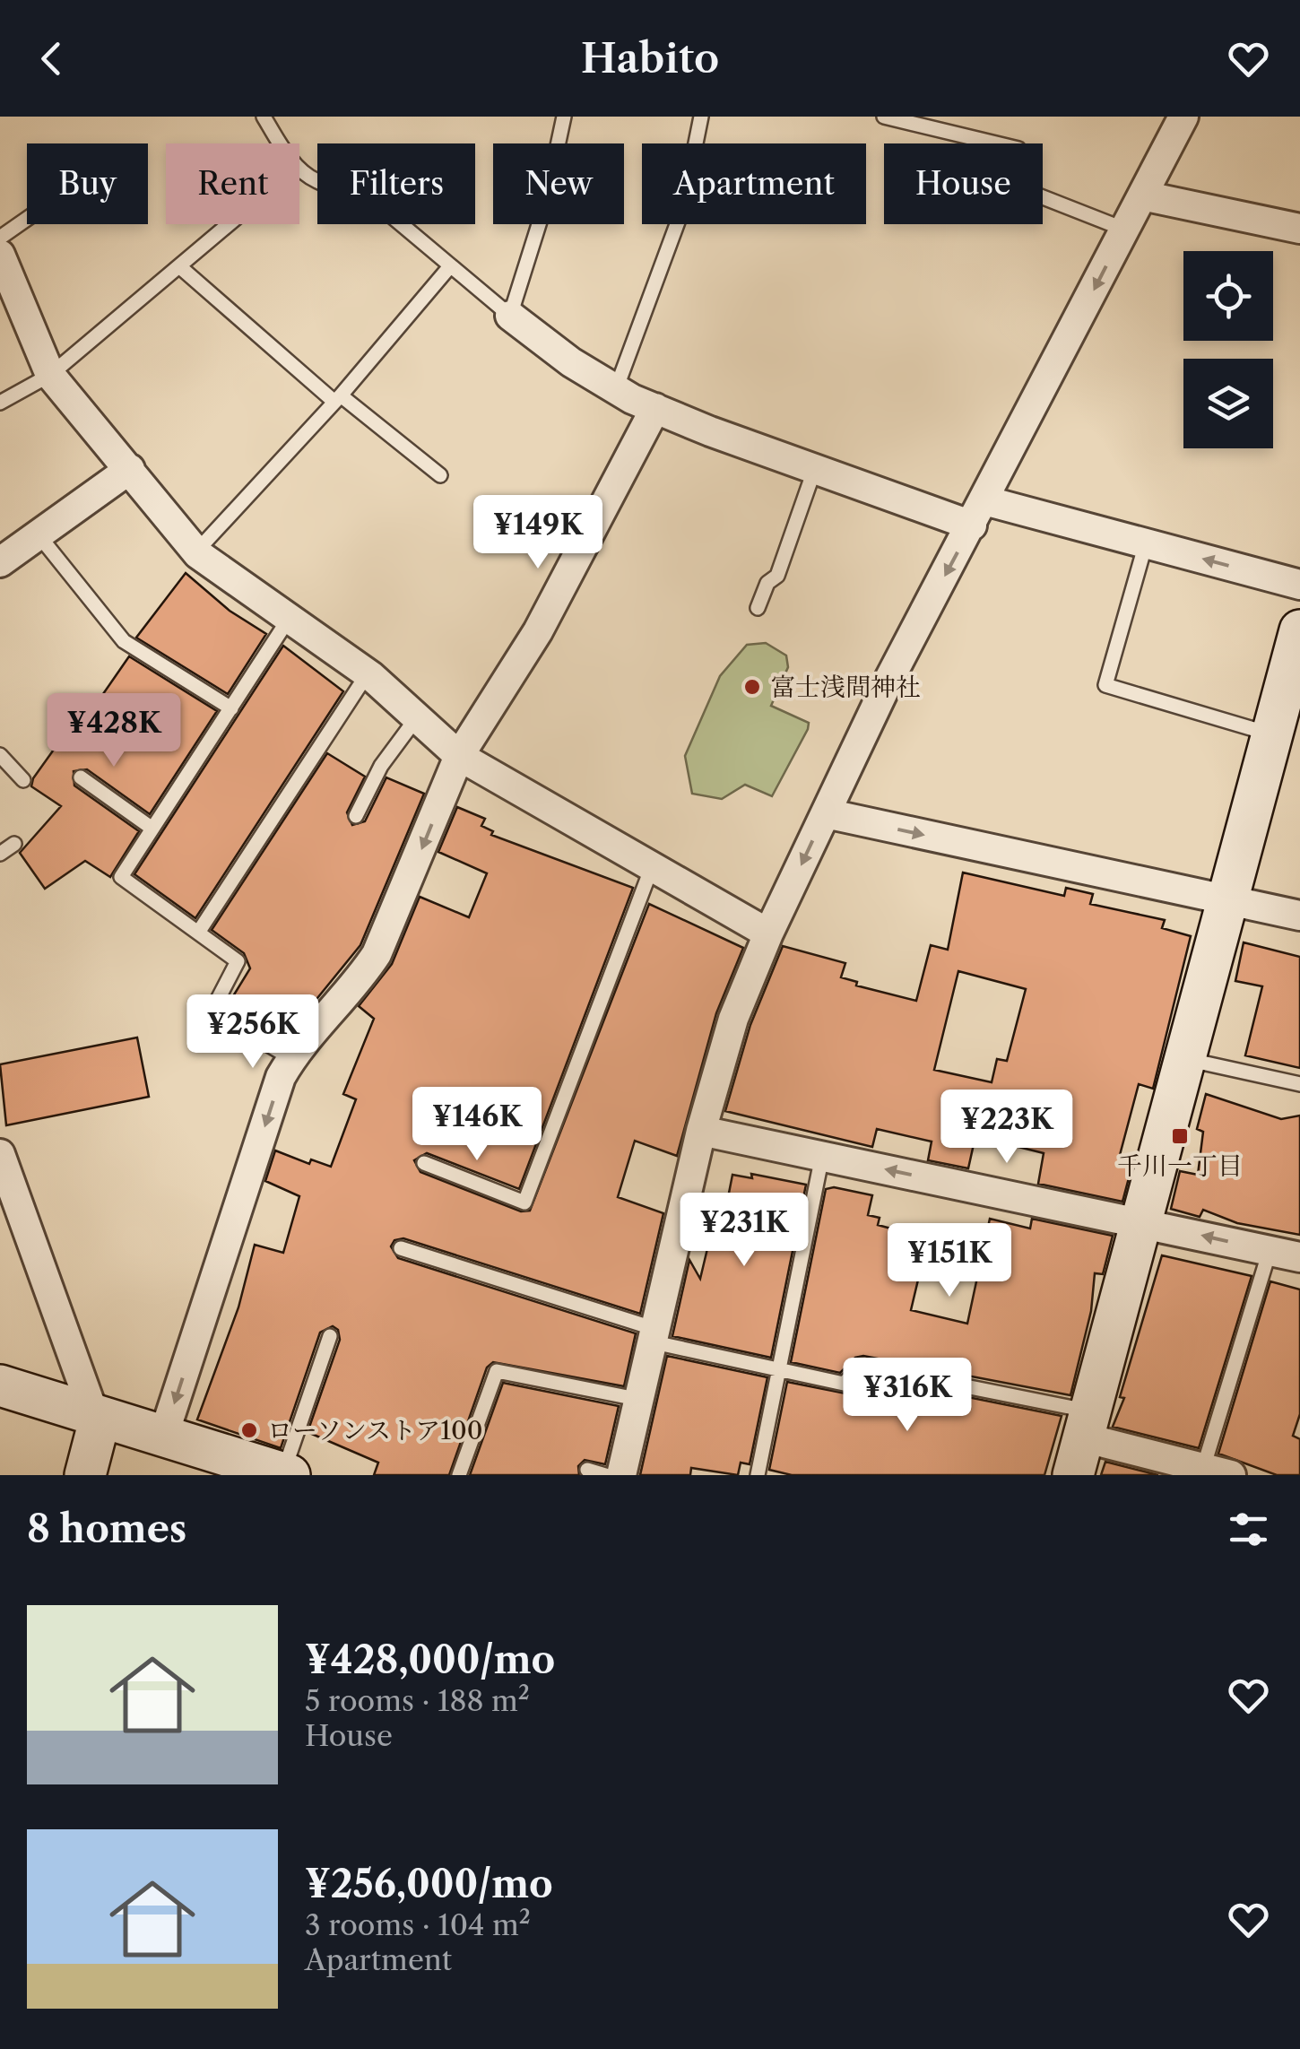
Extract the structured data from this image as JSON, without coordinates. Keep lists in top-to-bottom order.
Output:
{
  "places": {
    "other": ["富士浅間神社", "ローソンストア100"],
    "transit": ["千川一丁目"]
  },
  "page": {
    "header": "Habito",
    "chip": [
      "Buy",
      "Rent",
      "Filters",
      "New",
      "Apartment",
      "House"
    ],
    "price": [
      "¥149K",
      "¥428K",
      "¥256K",
      "¥146K",
      "¥223K",
      "¥231K",
      "¥151K",
      "¥316K"
    ],
    "heading": "8 homes",
    "list": [
      {
        "name": "¥428,000/mo",
        "note": "5 rooms · 188 m² · House"
      },
      {
        "name": "¥256,000/mo",
        "note": "3 rooms · 104 m² · Apartment"
      }
    ]
  }
}
